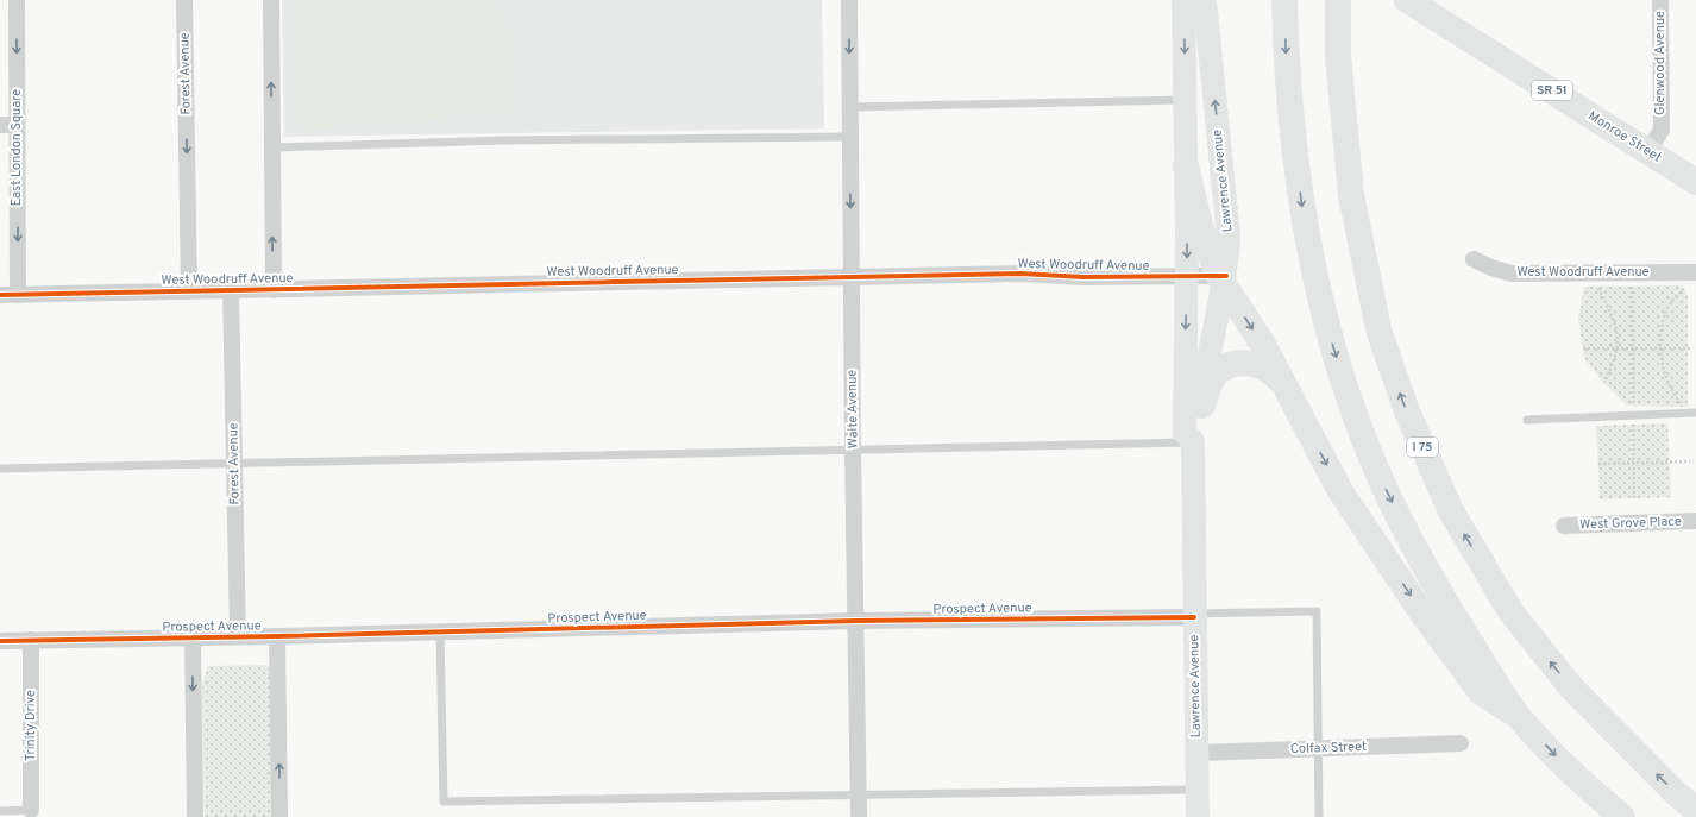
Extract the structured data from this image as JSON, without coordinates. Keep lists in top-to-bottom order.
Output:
{
  "streets": {
    "main road": ["SR 51", "Monroe Street", "I 75"],
    "street": [
      "Glenwood Avenue",
      "Forest Avenue",
      "East London Square",
      "Lawrence Avenue",
      "West Woodruff Avenue",
      "Waite Avenue",
      "West Grove Place",
      "Prospect Avenue",
      "Trinity Drive",
      "Colfax Street"
    ]
  },
  "crossings": [
    ["Glenwood Avenue", "Monroe Street"],
    ["Forest Avenue", "West Woodruff Avenue"],
    ["Forest Avenue", "Prospect Avenue"],
    ["East London Square", "West Woodruff Avenue"],
    ["Lawrence Avenue", "West Woodruff Avenue"],
    ["Lawrence Avenue", "Prospect Avenue"],
    ["Lawrence Avenue", "Colfax Street"],
    ["West Woodruff Avenue", "Waite Avenue"],
    ["Waite Avenue", "Prospect Avenue"],
    ["Prospect Avenue", "Trinity Drive"]
  ],
  "one_way": ["East London Square"]
}
